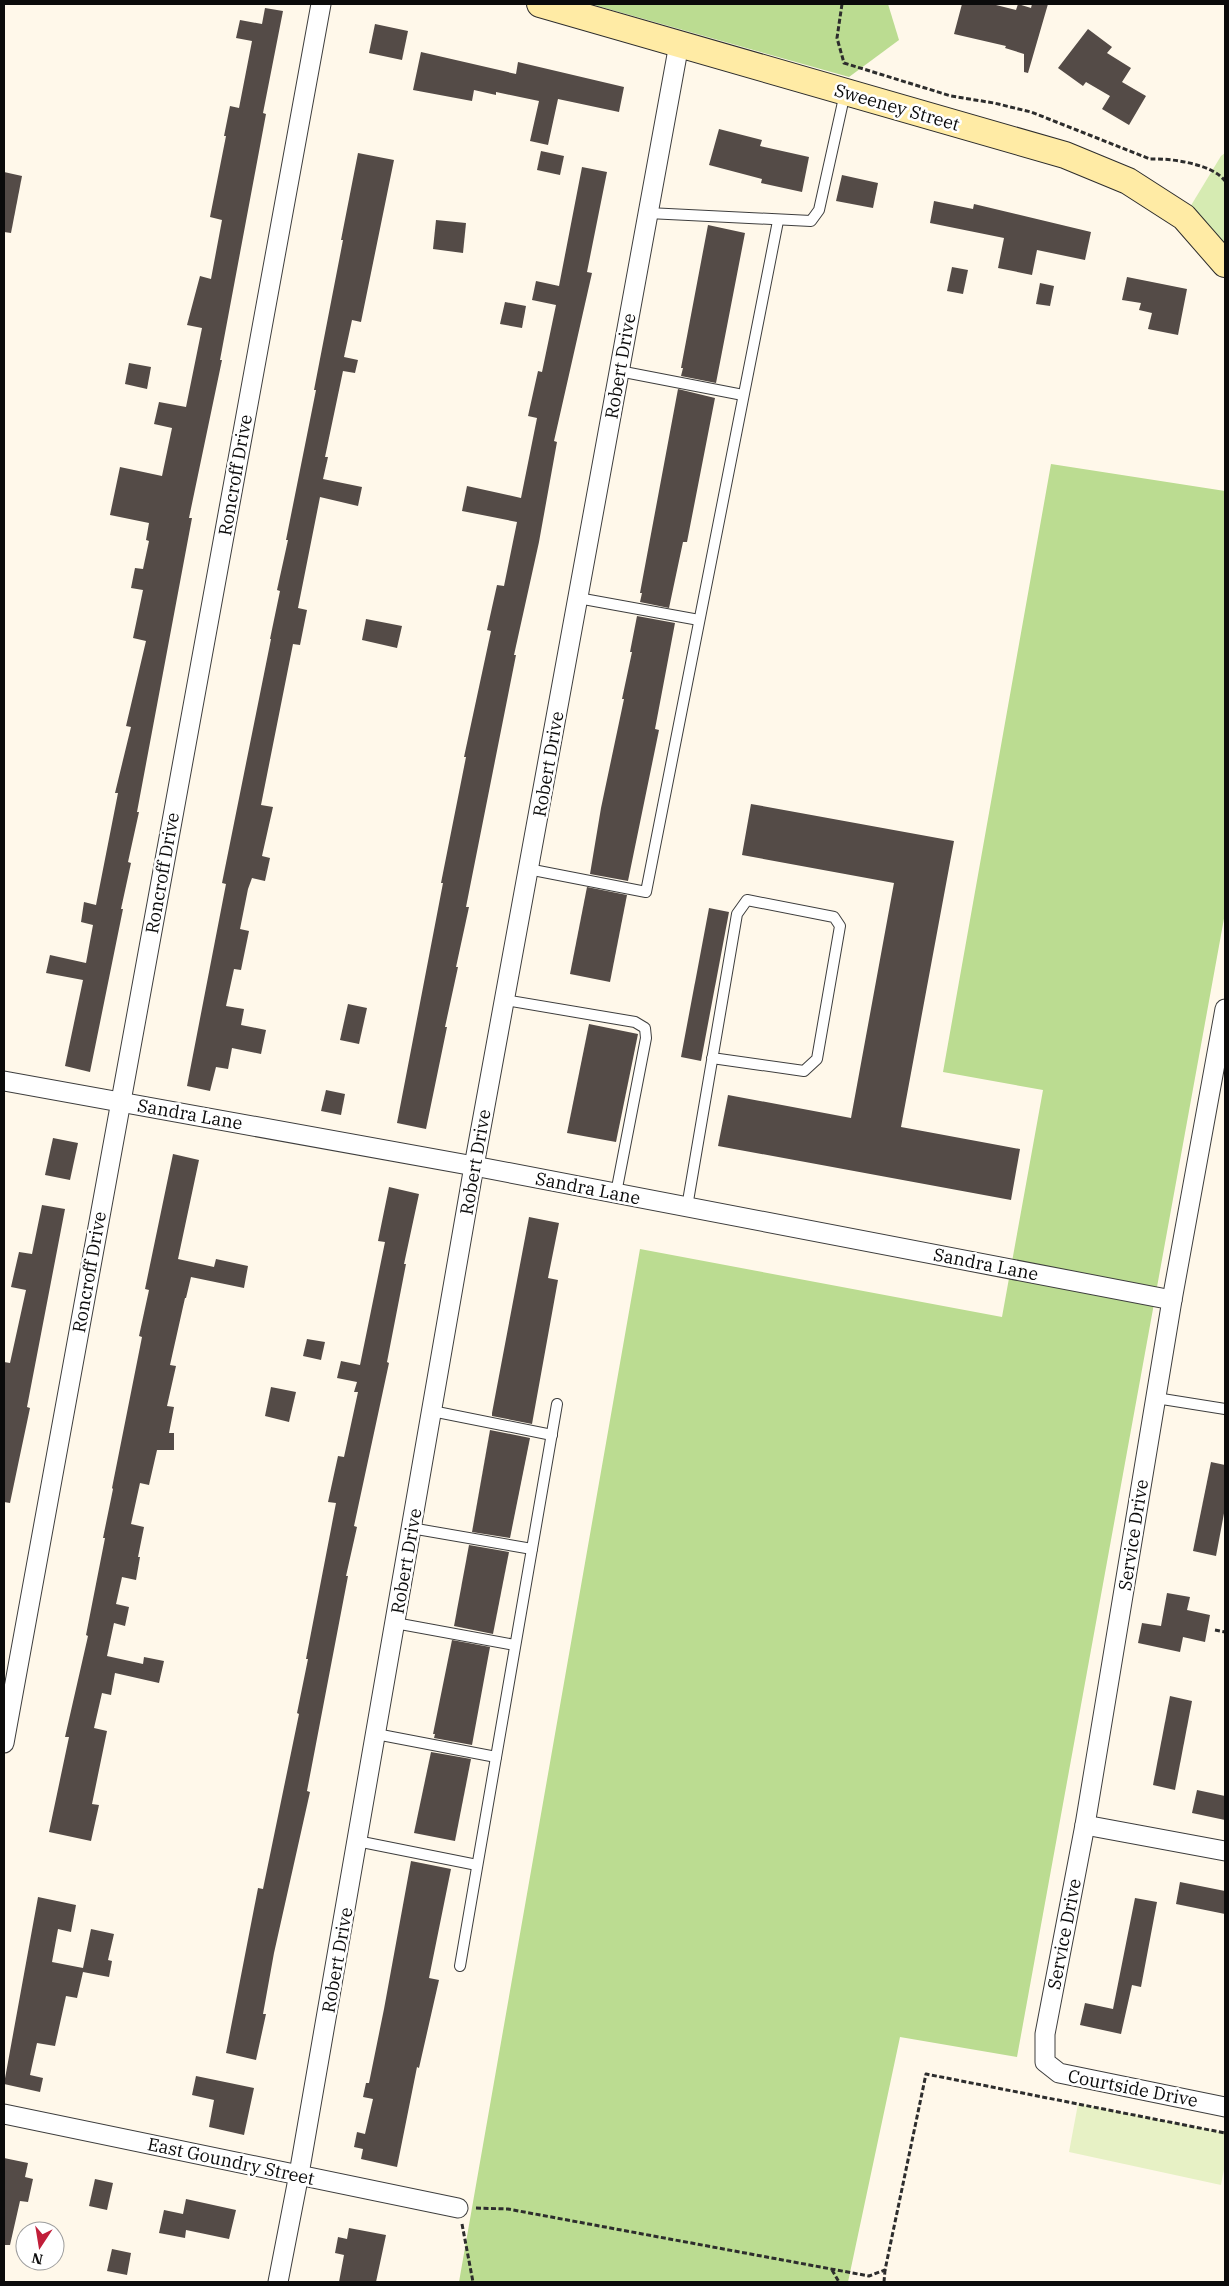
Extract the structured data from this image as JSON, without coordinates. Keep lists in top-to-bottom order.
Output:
{
  "streets": {
    "street": [
      "Sweeney Street",
      "Robert Drive",
      "Roncroff Drive",
      "Sandra Lane",
      "Service Drive",
      "Courtside Drive",
      "East Goundry Street"
    ]
  },
  "crossings": [
    ["Sweeney Street", "Robert Drive"],
    ["Robert Drive", "Sandra Lane"],
    ["Robert Drive", "East Goundry Street"],
    ["Roncroff Drive", "Sandra Lane"],
    ["Sandra Lane", "Service Drive"],
    ["Service Drive", "Courtside Drive"]
  ],
  "north": "bottom"
}
